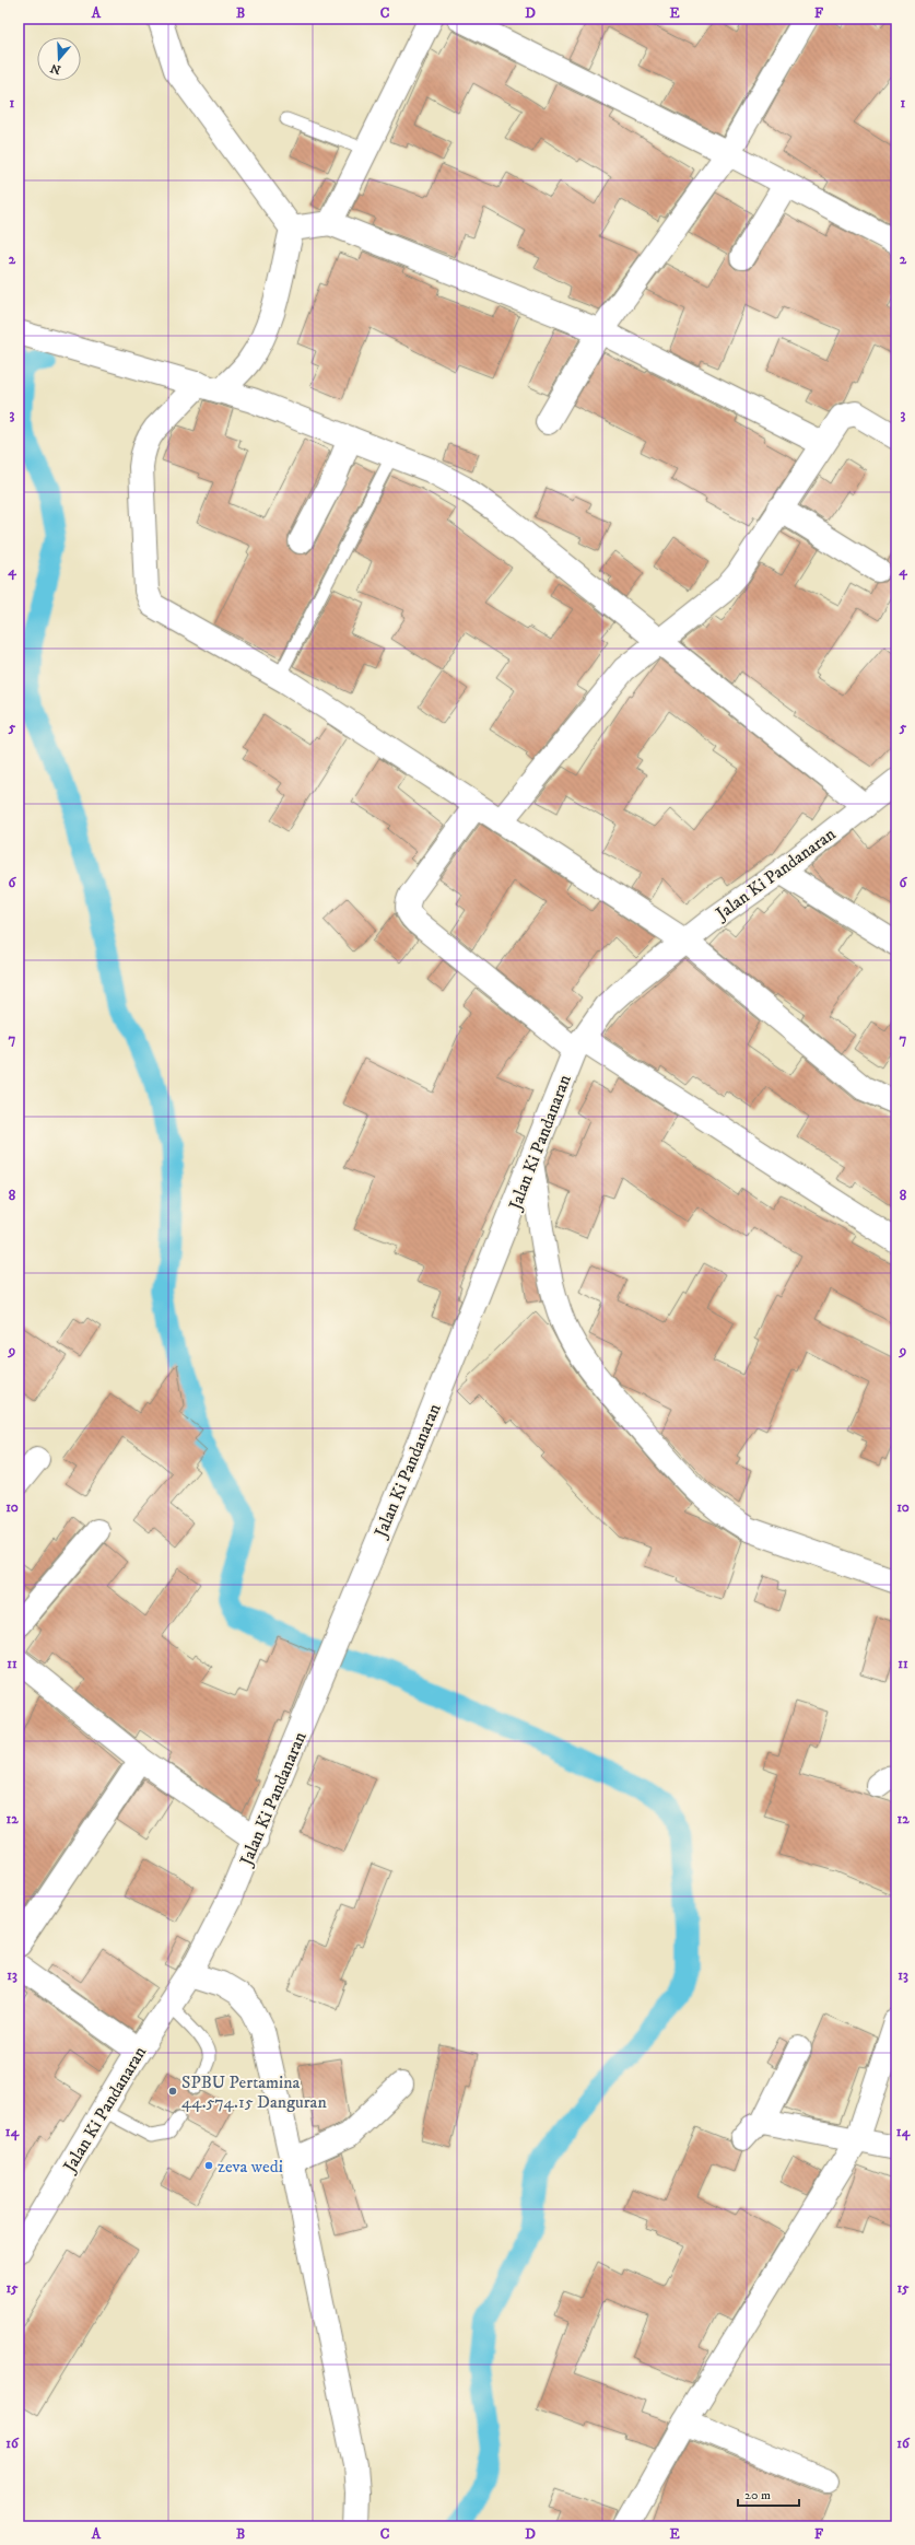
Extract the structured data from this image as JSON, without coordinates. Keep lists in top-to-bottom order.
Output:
{
  "streets": {
    "street": ["Jalan Ki Pandanaran"]
  },
  "places": ["SPBU Pertamina 44.574.15 Danguran", "zeva wedi"],
  "scale_bar": "20 m",
  "north": "bottom",
  "grid": {
    "columns": [
      "A",
      "B",
      "C",
      "D",
      "E",
      "F"
    ],
    "rows": [
      "1",
      "2",
      "3",
      "4",
      "5",
      "6",
      "7",
      "8",
      "9",
      "10",
      "11",
      "12",
      "13",
      "14",
      "15",
      "16"
    ]
  }
}
